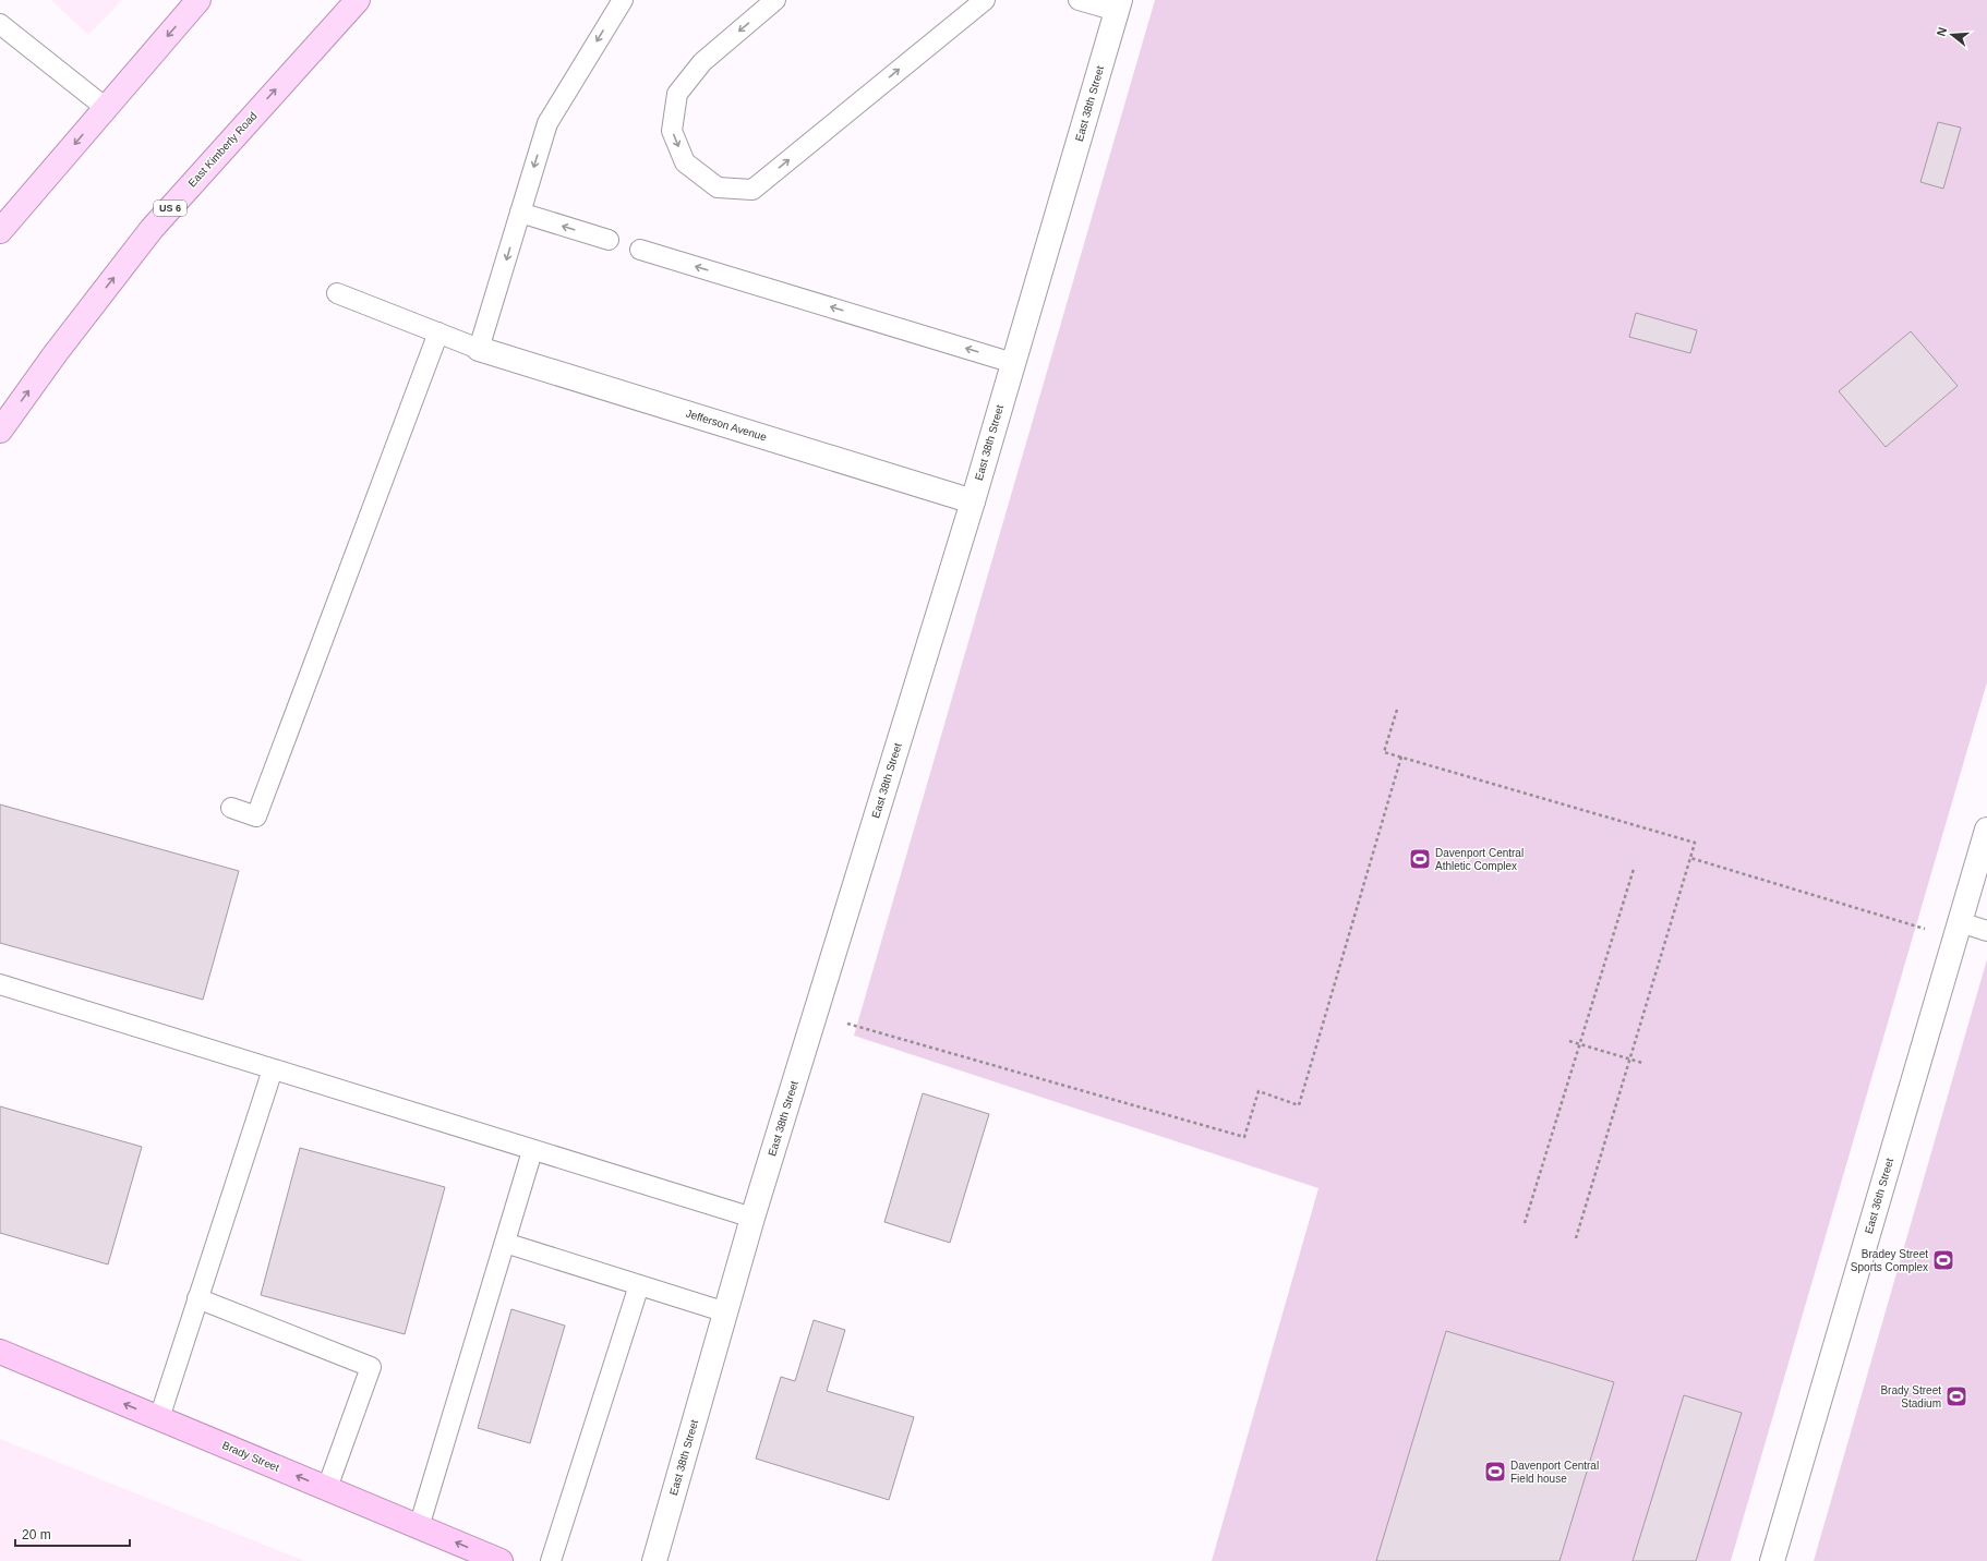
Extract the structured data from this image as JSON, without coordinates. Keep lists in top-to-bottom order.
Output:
{
  "streets": {
    "highway": ["Brady Street"],
    "main road": ["East Kimberly Road", "US 6"],
    "street": ["East 38th Street", "Jefferson Avenue", "East 36th Street"]
  },
  "crossings": [
    ["East 38th Street", "Jefferson Avenue"]
  ],
  "one_way": ["Brady Street"],
  "places": {
    "sports": [
      "Davenport Central Athletic Complex",
      "Bradey Street Sports Complex",
      "Brady Street Stadium",
      "Davenport Central Field house"
    ]
  },
  "scale_bar": "20 m",
  "north": "left"
}
